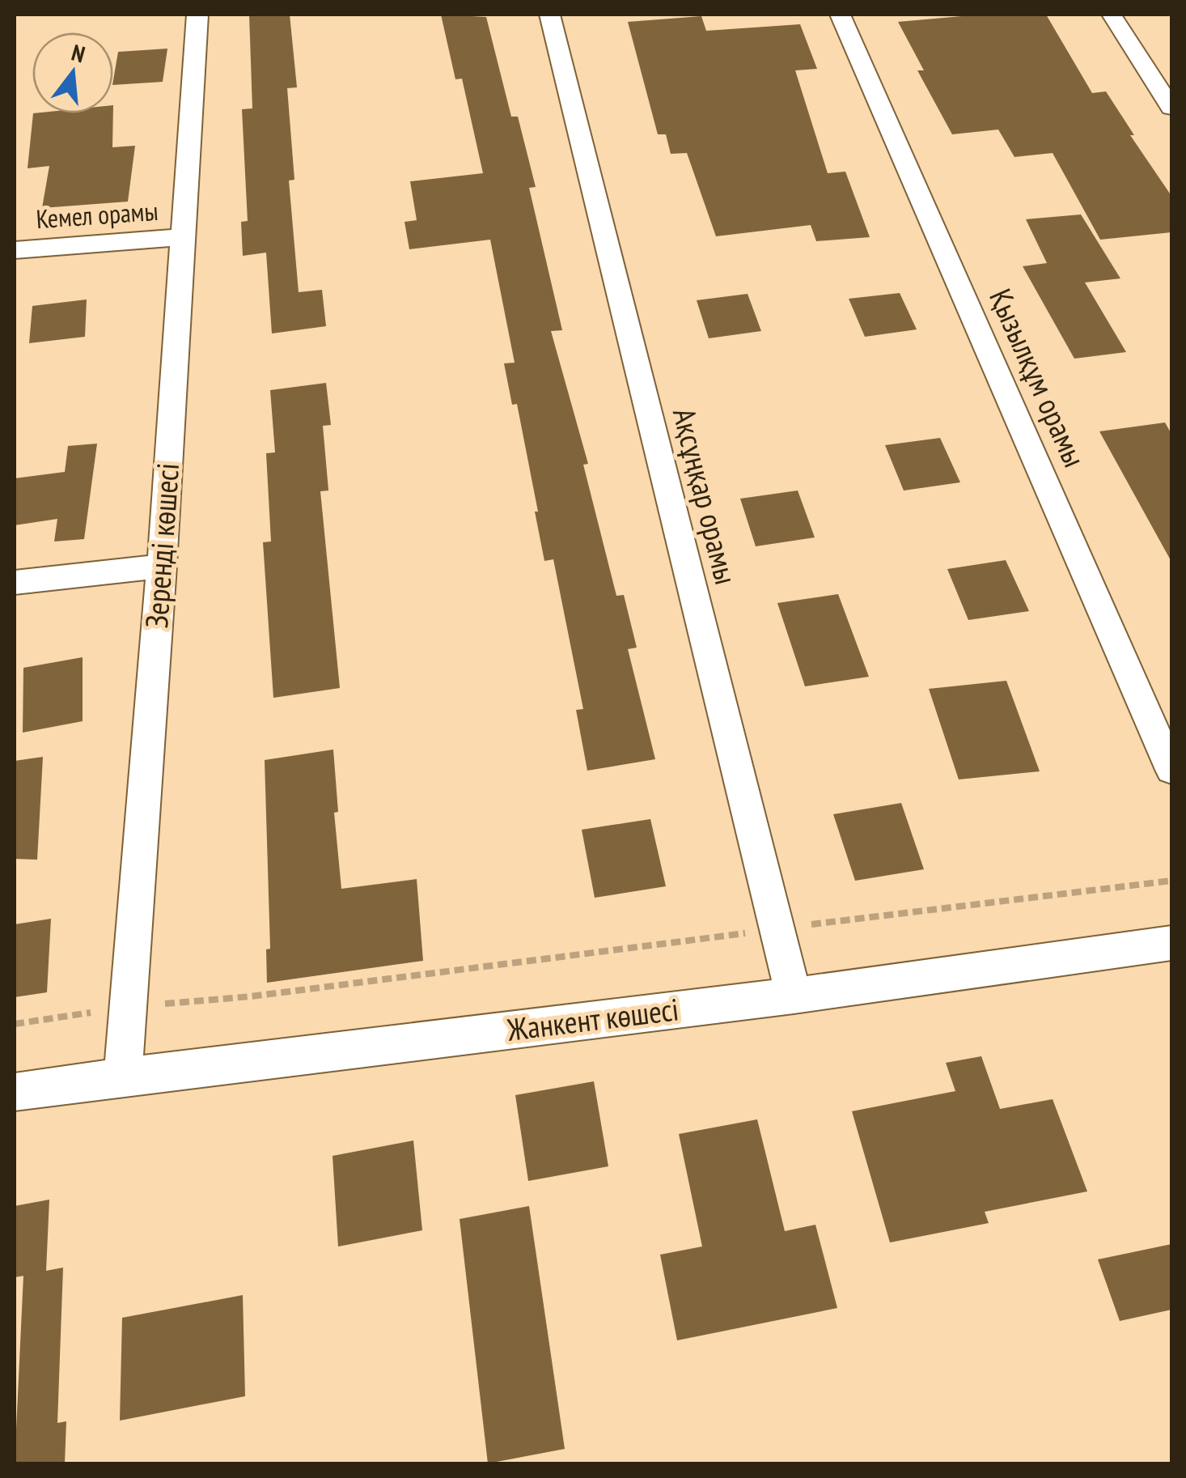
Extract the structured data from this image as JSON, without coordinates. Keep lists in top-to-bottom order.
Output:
{
  "streets": {
    "street": [
      "Кемел орамы",
      "Қызылқұм орамы",
      "Ақсұңқар орамы",
      "Зеренді көшесі",
      "Жанкент көшесі"
    ]
  },
  "crossings": [
    ["Кемел орамы", "Зеренді көшесі"],
    ["Ақсұңқар орамы", "Жанкент көшесі"],
    ["Зеренді көшесі", "Жанкент көшесі"]
  ],
  "north": "top"
}
